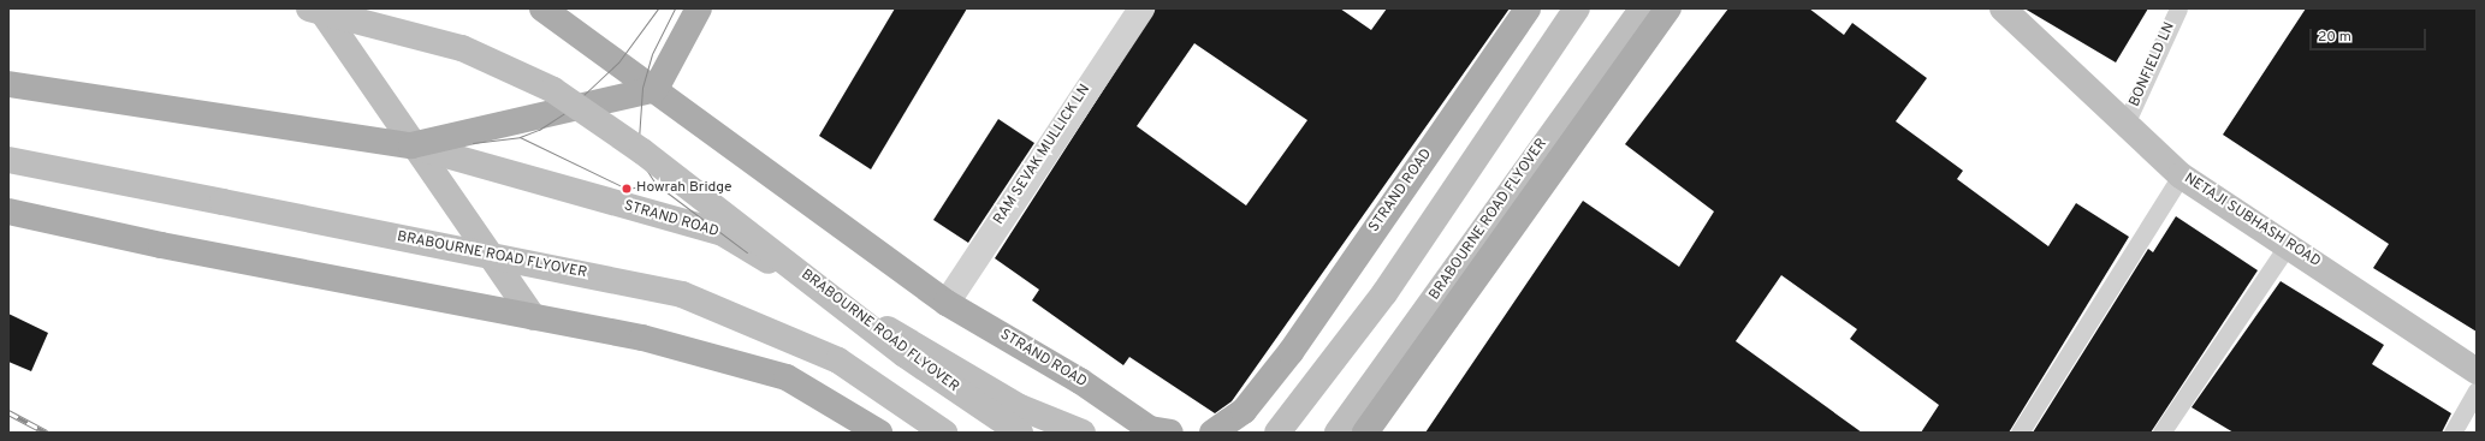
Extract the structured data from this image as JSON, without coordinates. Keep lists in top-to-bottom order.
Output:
{
  "streets": {
    "main road": ["STRAND ROAD", "BRABOURNE ROAD FLYOVER", "NETAJI SUBHASH ROAD"],
    "street": ["RAM SEVAK MULLICK LN"],
    "lane": ["BONFIELD LN"]
  },
  "crossings": [
    ["BONFIELD LN", "NETAJI SUBHASH ROAD"],
    ["RAM SEVAK MULLICK LN", "STRAND ROAD"]
  ],
  "places": ["Howrah Bridge"],
  "scale_bar": "20 m"
}
